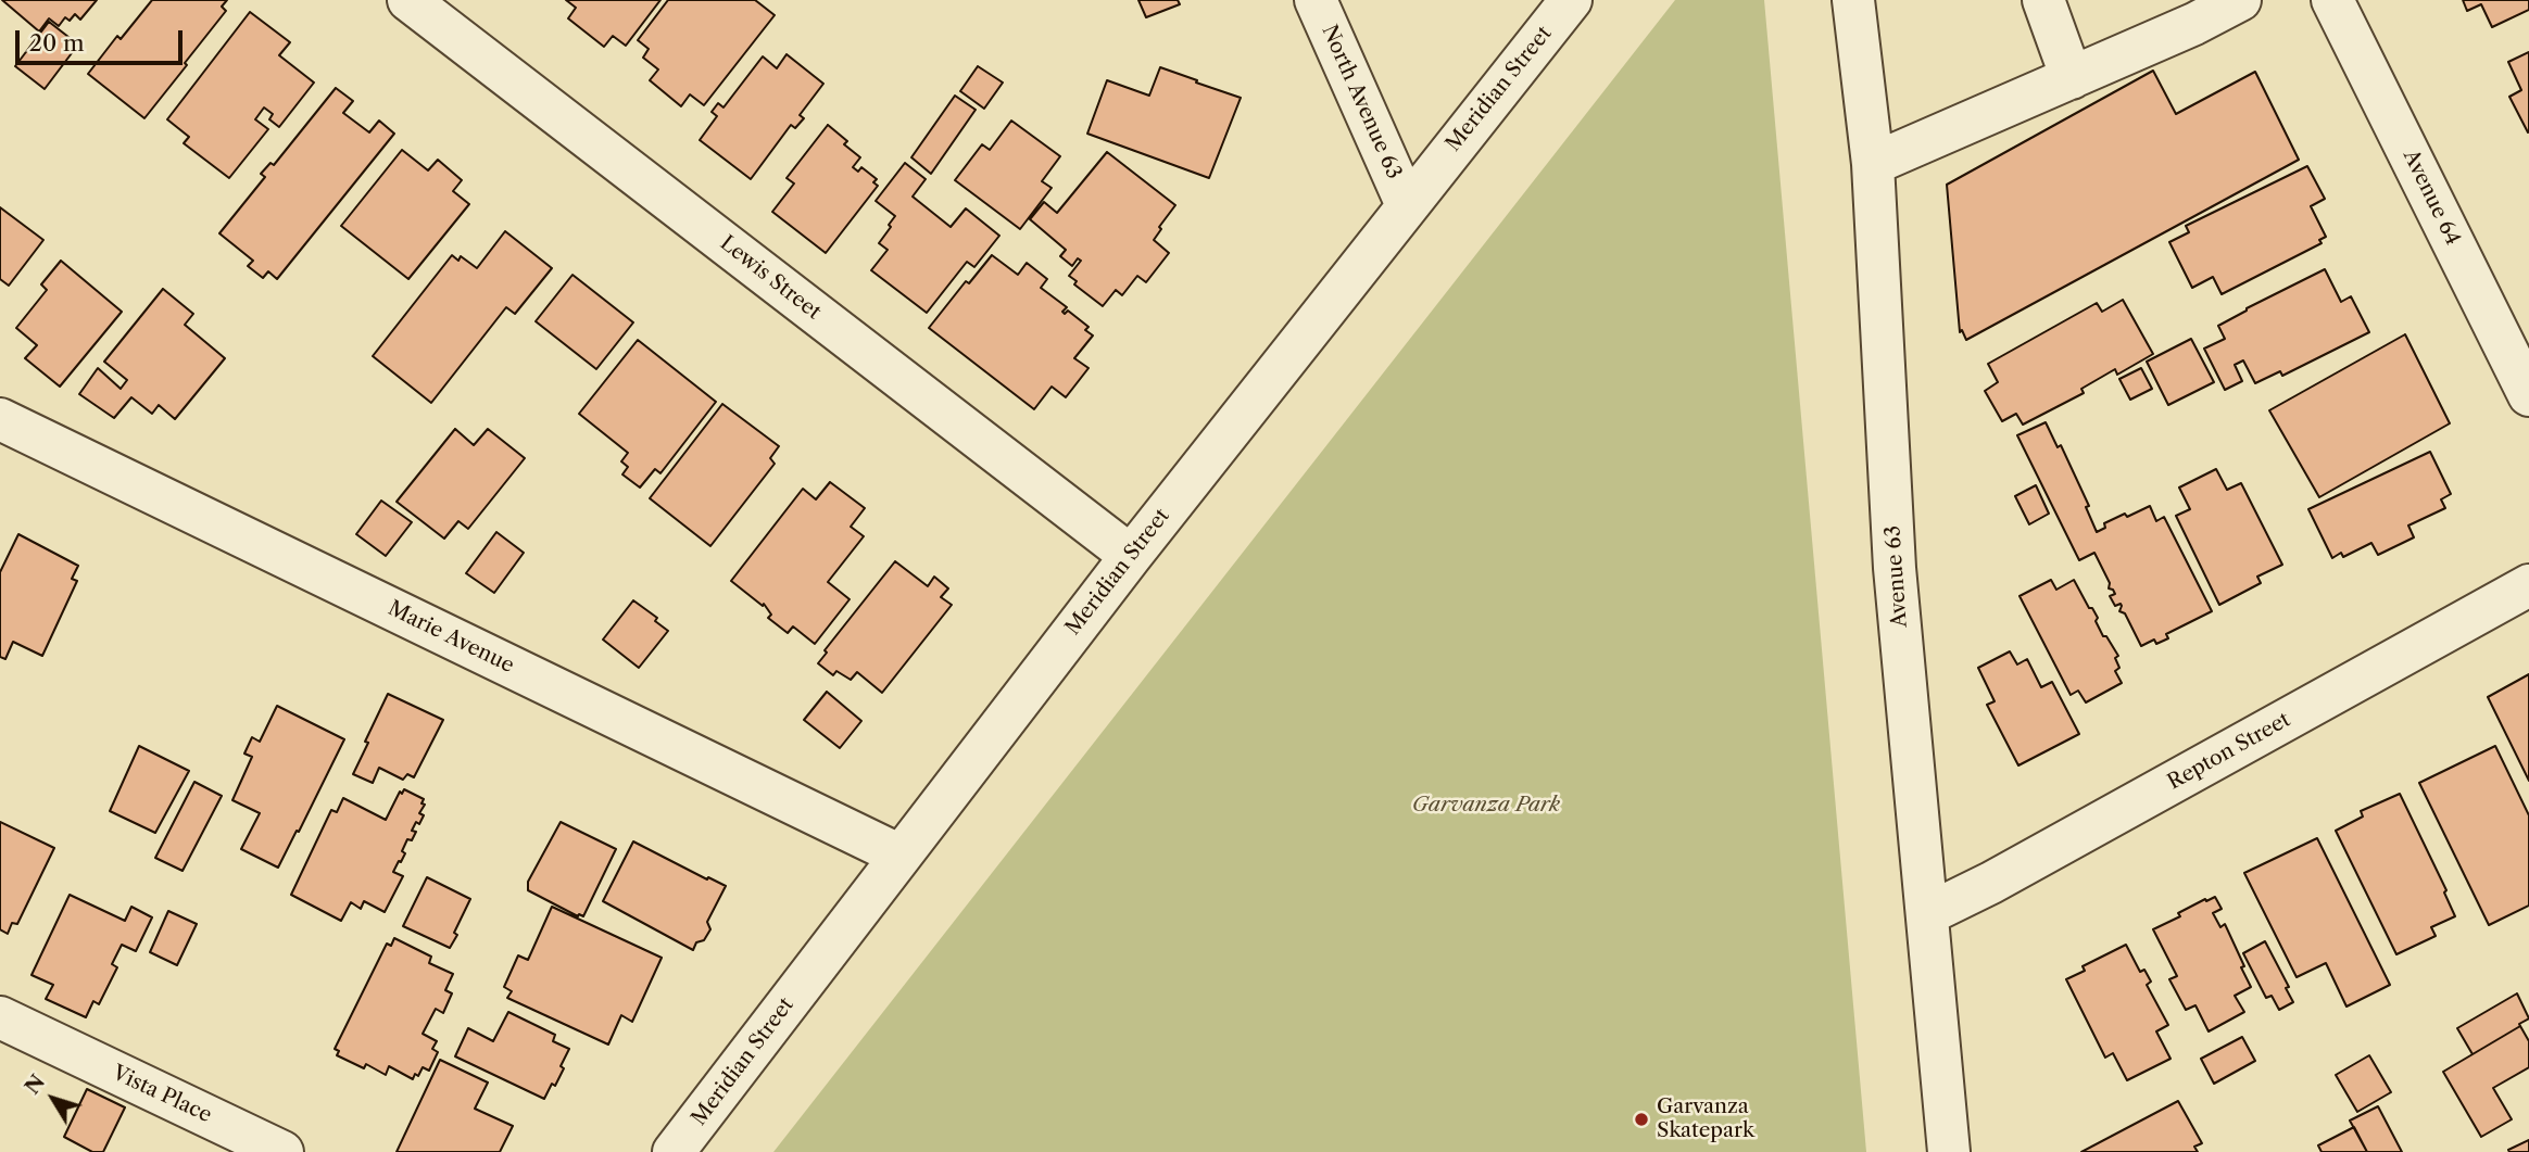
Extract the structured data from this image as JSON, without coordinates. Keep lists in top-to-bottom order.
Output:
{
  "streets": {
    "street": [
      "Meridian Street",
      "North Avenue 63",
      "Avenue 64",
      "Lewis Street",
      "Avenue 63",
      "Marie Avenue",
      "Repton Street",
      "Vista Place"
    ]
  },
  "crossings": [
    ["Meridian Street", "North Avenue 63"],
    ["Meridian Street", "Lewis Street"],
    ["Meridian Street", "Marie Avenue"],
    ["Avenue 63", "Repton Street"]
  ],
  "parks": ["Garvanza Park"],
  "places": ["Garvanza Skatepark"],
  "scale_bar": "20 m",
  "north": "top left"
}
